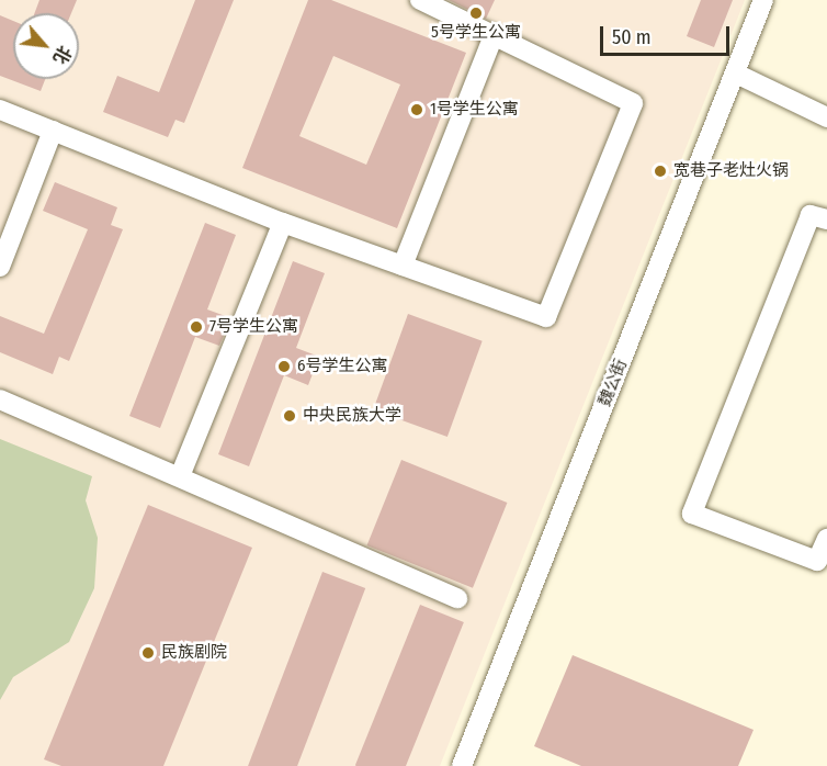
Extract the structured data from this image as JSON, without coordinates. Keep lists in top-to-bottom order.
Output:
{
  "streets": {
    "street": ["魏公街"]
  },
  "places": [
    "5号学生公寓",
    "1号学生公寓",
    "宽巷子老灶火锅",
    "7号学生公寓",
    "6号学生公寓",
    "中央民族大学",
    "民族剧院"
  ],
  "scale_bar": "50 m",
  "north": "bottom right"
}
